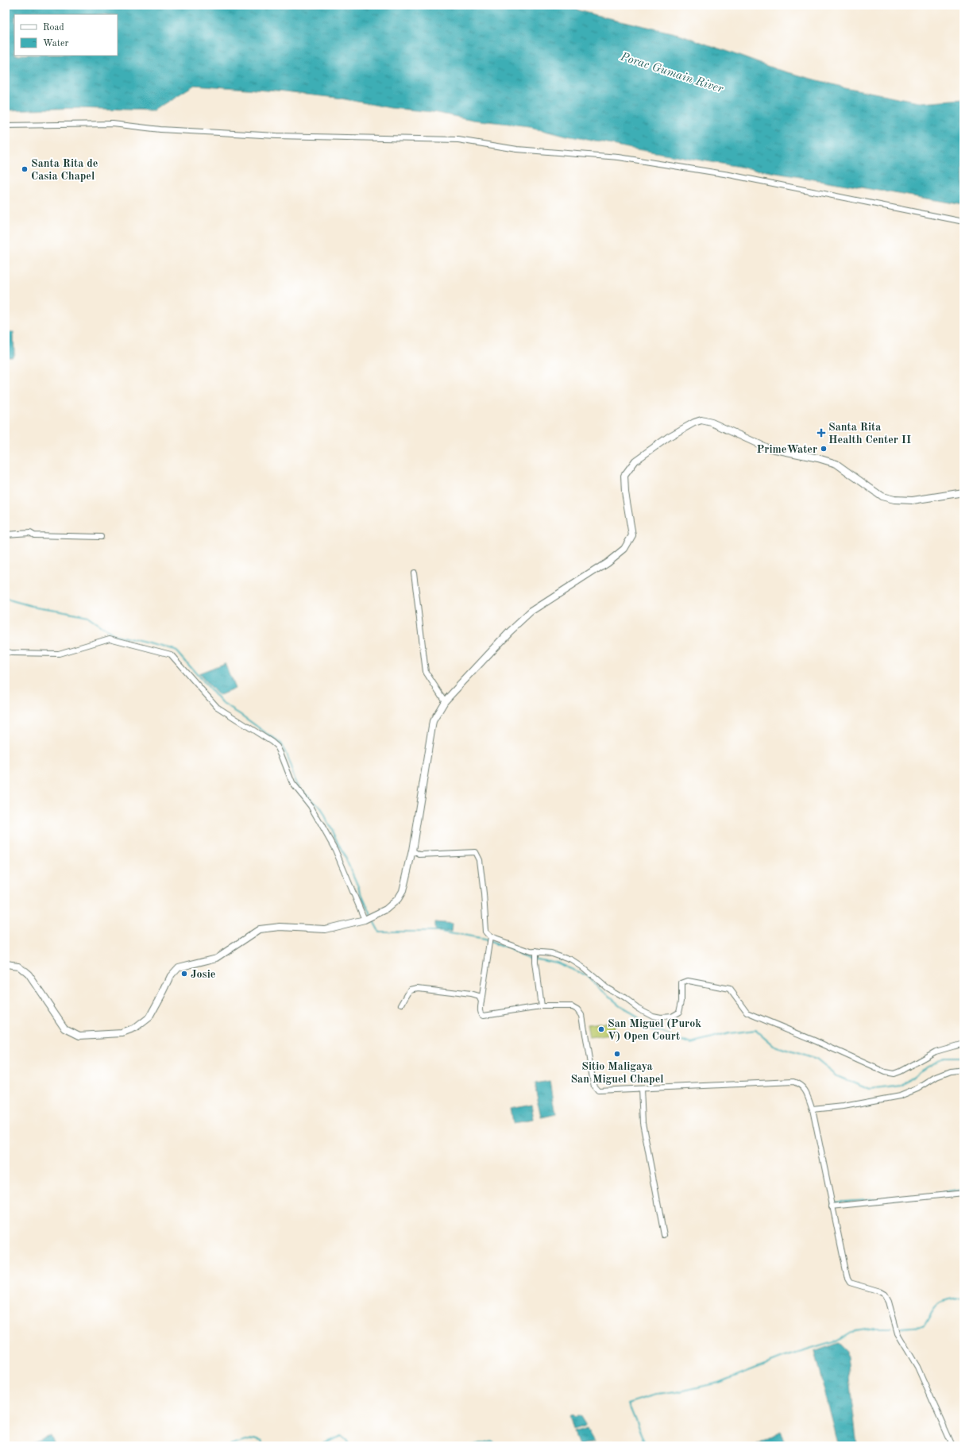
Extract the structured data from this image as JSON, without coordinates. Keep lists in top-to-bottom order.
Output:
{
  "water": ["Porac Gumain River"],
  "places": {
    "other": [
      "Santa Rita de Casia Chapel",
      "PrimeWater",
      "Josie",
      "San Miguel (Purok V) Open Court",
      "Sitio Maligaya San Miguel Chapel"
    ],
    "health": ["Santa Rita Health Center II"]
  },
  "legend": ["Road", "Water"]
}
